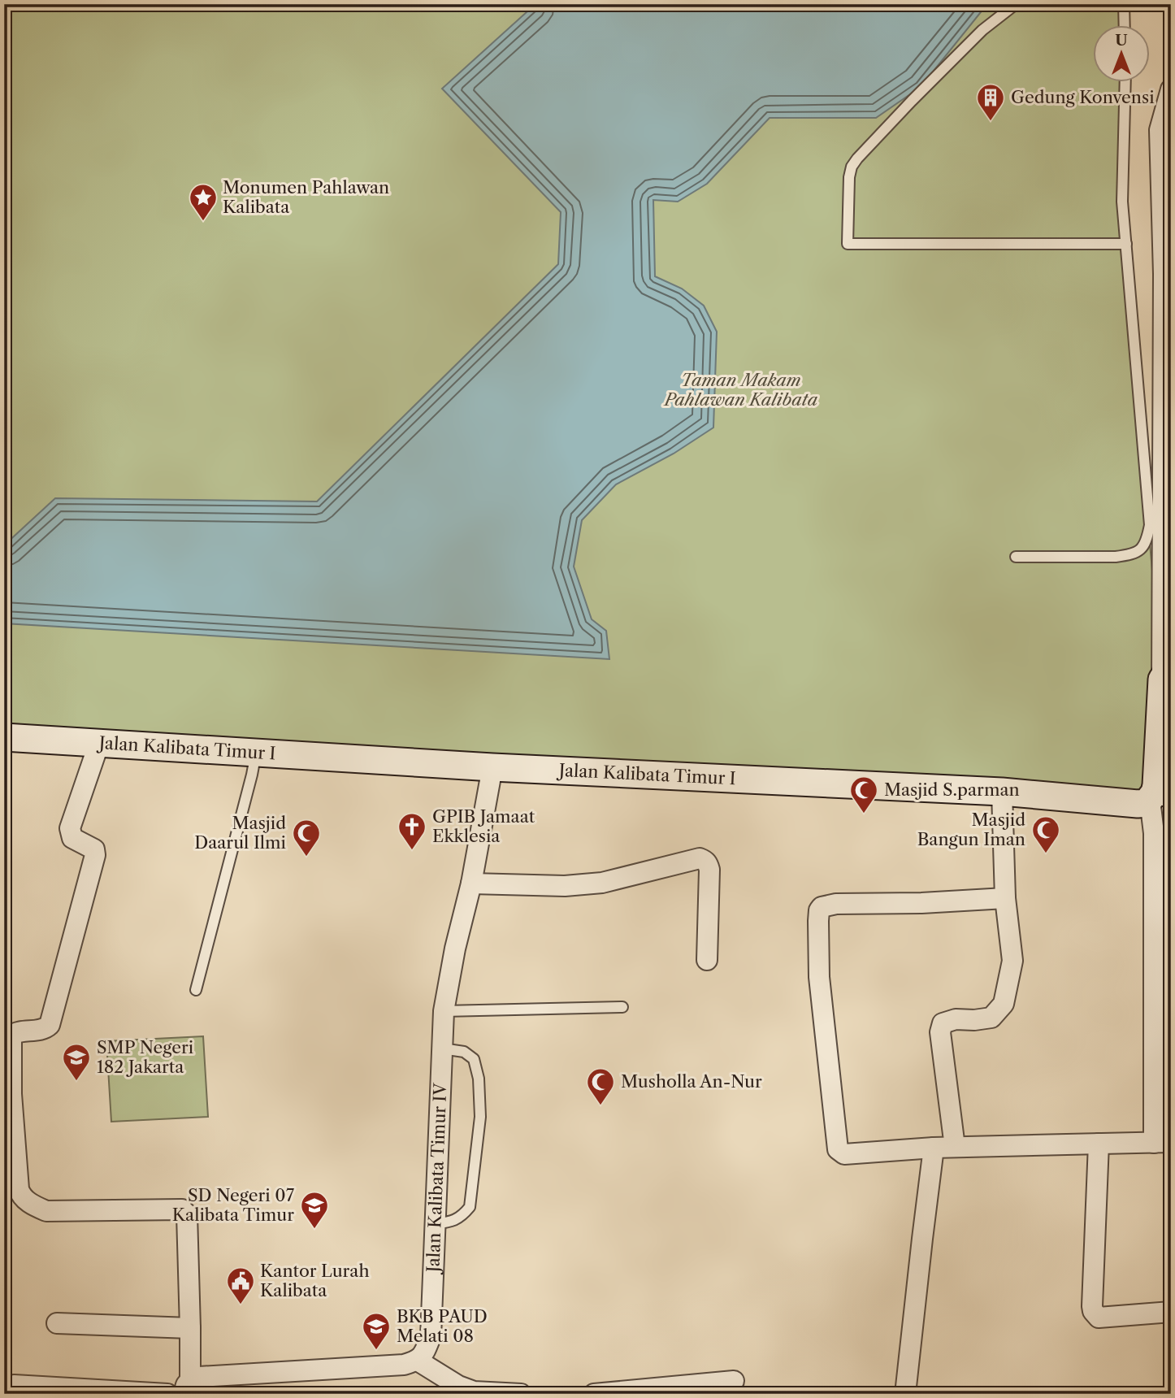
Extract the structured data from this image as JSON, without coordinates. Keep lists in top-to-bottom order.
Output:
{
  "streets": {
    "street": ["Jalan Kalibata Timur I", "Jalan Kalibata Timur IV"]
  },
  "crossings": [
    ["Jalan Kalibata Timur I", "Jalan Kalibata Timur IV"]
  ],
  "parks": ["Taman Makam Pahlawan Kalibata"],
  "places": {
    "building": ["Gedung Konvensi"],
    "place": ["Monumen Pahlawan Kalibata"],
    "mosque": [
      "Masjid S.parman",
      "Masjid Bangun Iman",
      "Masjid Daarul Ilmi",
      "Musholla An-Nur"
    ],
    "church": ["GPIB Jamaat Ekklesia"],
    "school or university": ["SMP Negeri 182 Jakarta", "SD Negeri 07 Kalibata Timur", "BKB PAUD Melati 08"],
    "public building": ["Kantor Lurah Kalibata"]
  },
  "north": "top"
}
